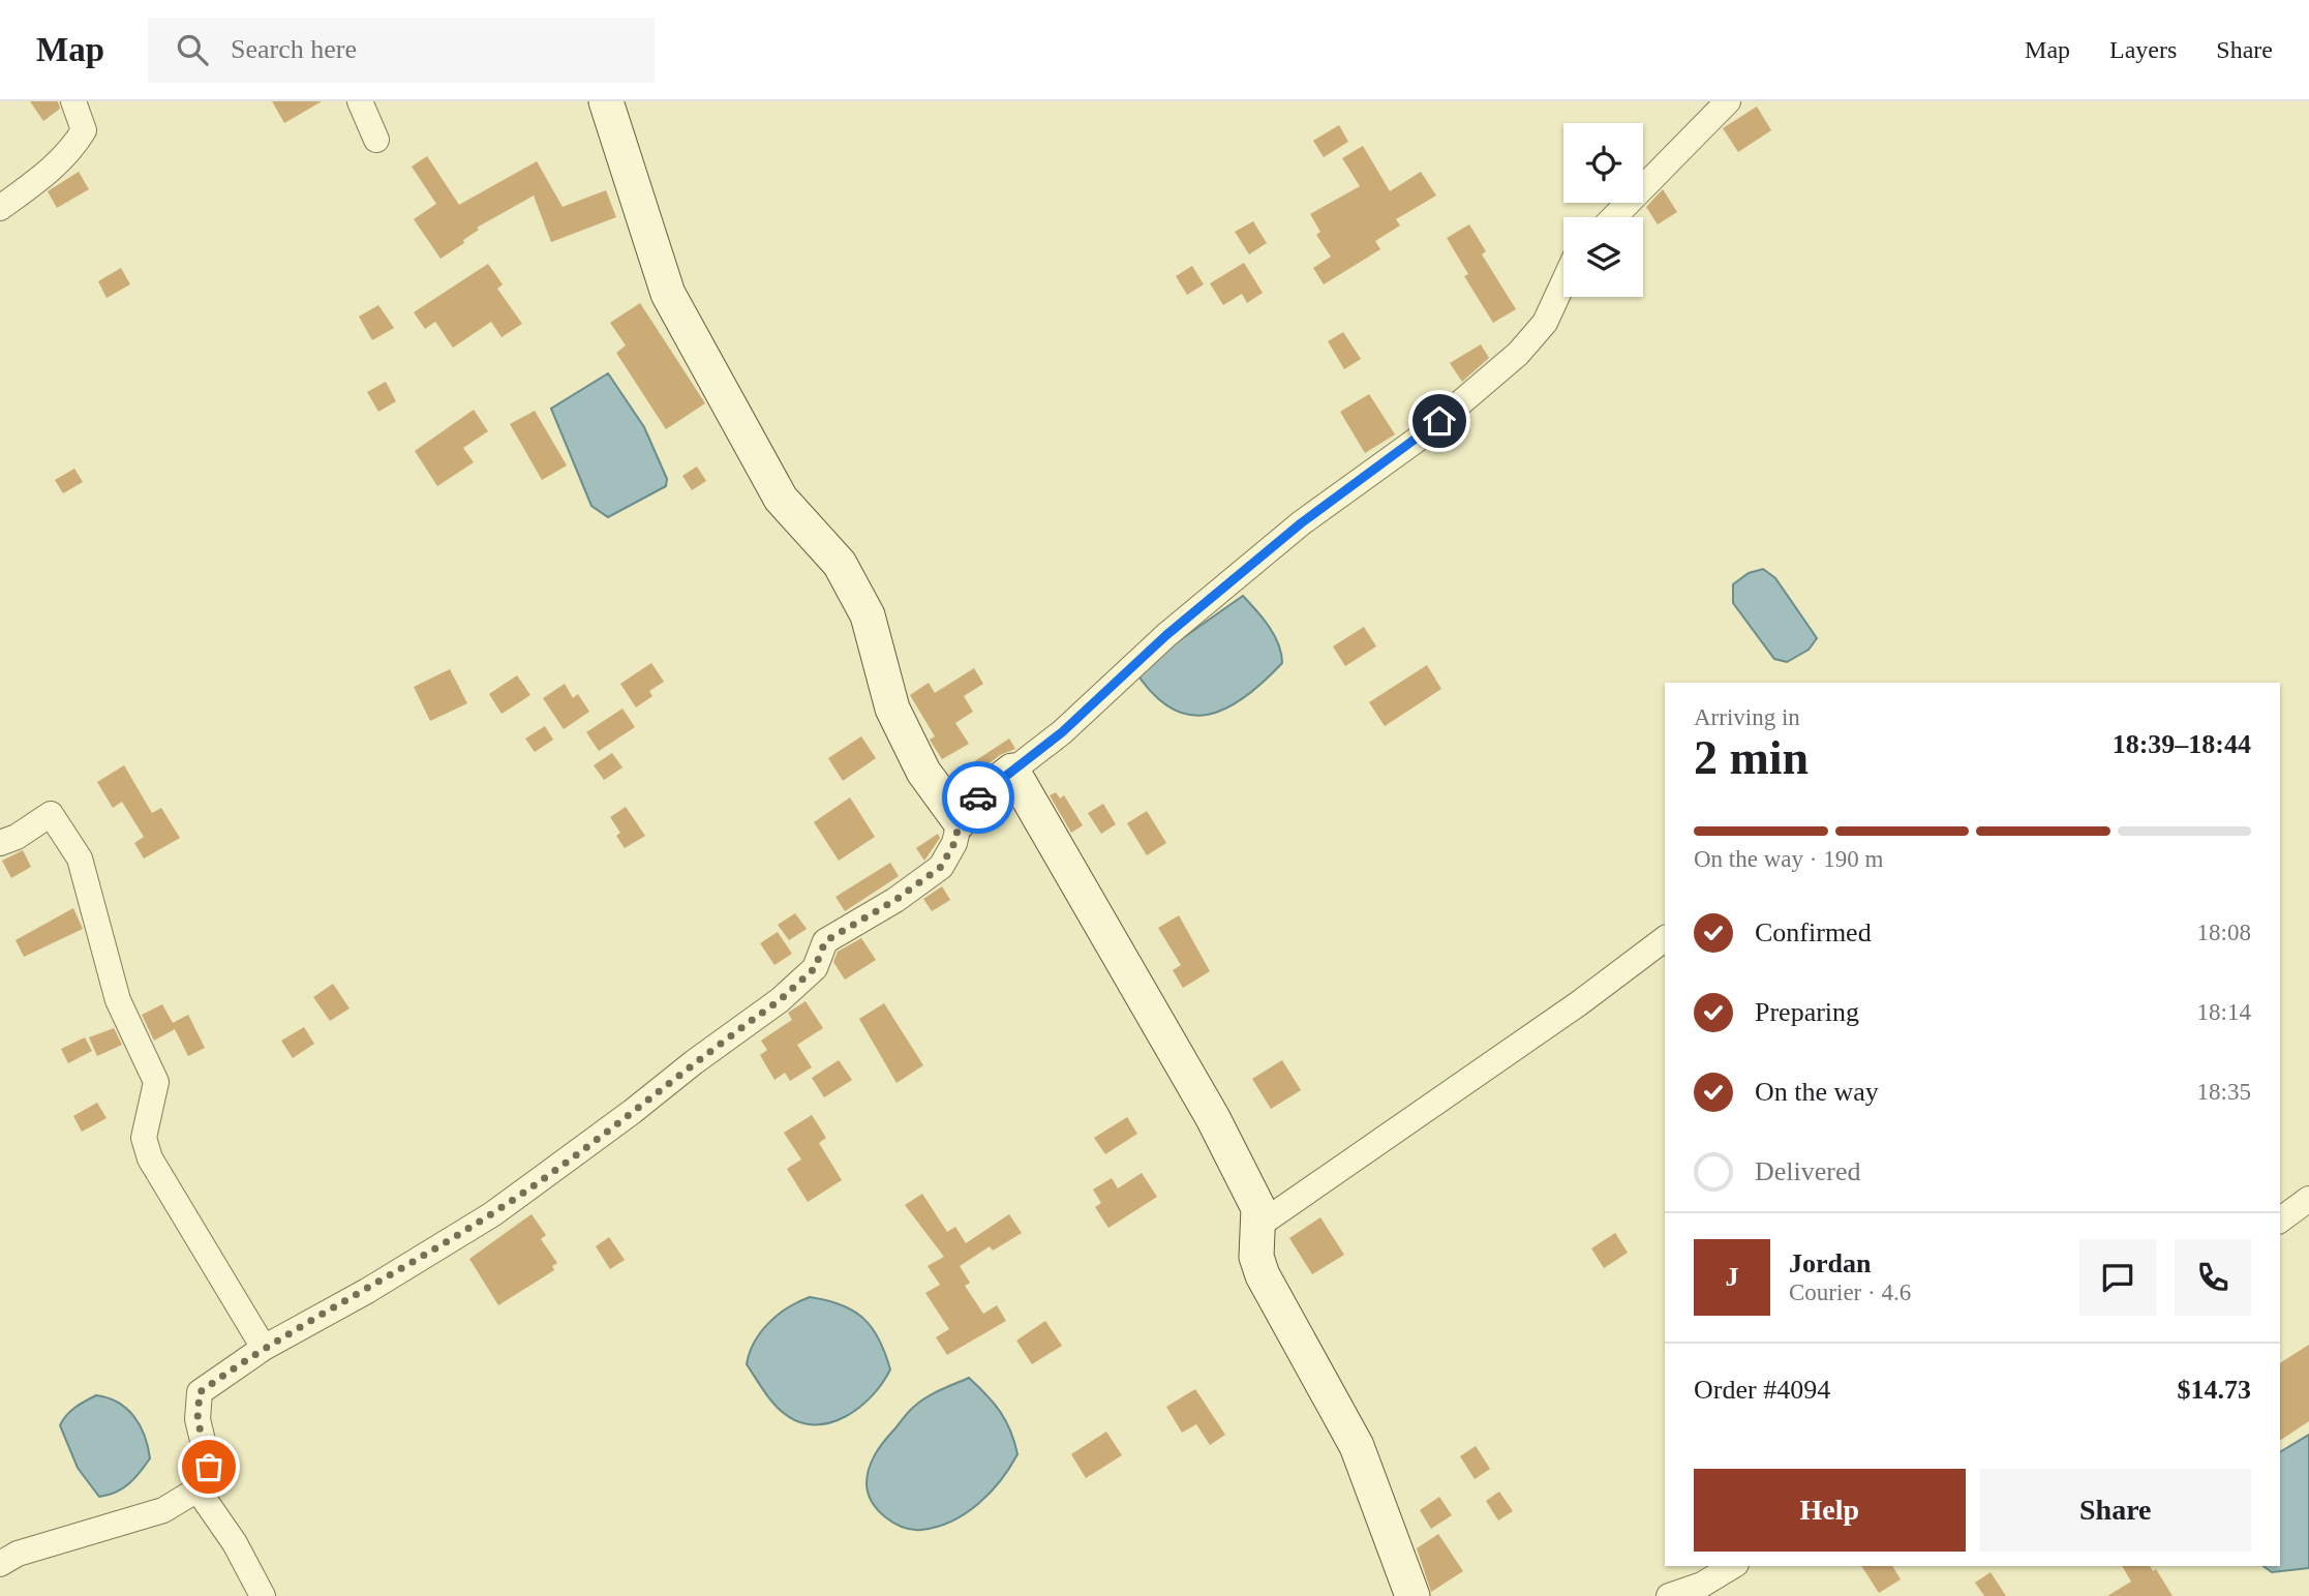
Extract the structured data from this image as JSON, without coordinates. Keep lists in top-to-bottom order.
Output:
{
  "page": {
    "header": "Map",
    "search": "Search here",
    "nav": ["Map", "Layers", "Share"],
    "heading": ["2 min", "Arriving in", "18:39–18:44"],
    "panel": [
      "Jordan",
      "Courier · 4.6",
      "Order #4094",
      "$14.73"
    ],
    "bar": "On the way · 190 m",
    "list": [
      ["Confirmed", "18:08"],
      ["Preparing", "18:14"],
      ["On the way", "18:35"],
      "Delivered"
    ],
    "round": "J",
    "buttons": ["Help", "Share"]
  }
}
